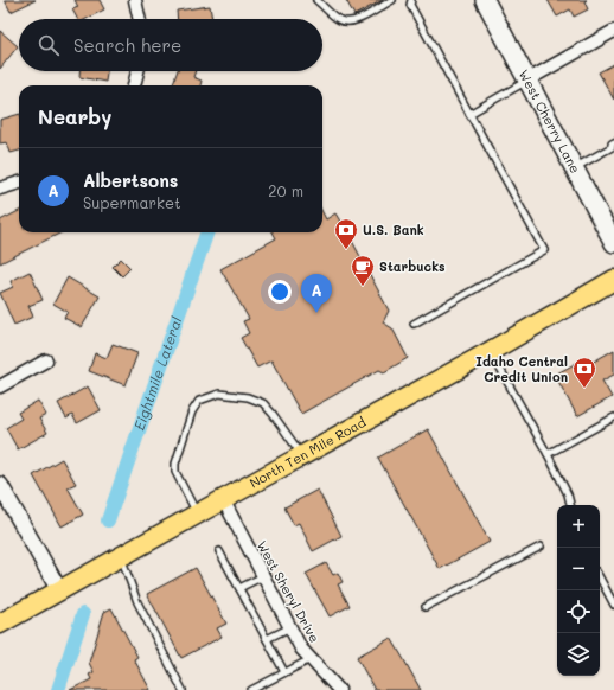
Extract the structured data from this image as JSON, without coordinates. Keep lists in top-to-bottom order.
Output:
{
  "streets": {
    "main road": ["West Cherry Lane", "North Ten Mile Road"],
    "street": ["West Sheryl Drive"]
  },
  "crossings": [
    ["North Ten Mile Road", "West Sheryl Drive"]
  ],
  "water": ["Eightmile Lateral"],
  "places": {
    "bank": ["U.S. Bank", "Idaho Central Credit Union"],
    "cafe": ["Starbucks"]
  },
  "page": {
    "search": "Search here",
    "heading": "Nearby",
    "list": [
      {
        "mark": "A",
        "name": "Albertsons",
        "note": "Supermarket",
        "value": "20 m"
      }
    ],
    "pins": "A",
    "map_buttons": ["+", "−"]
  }
}
